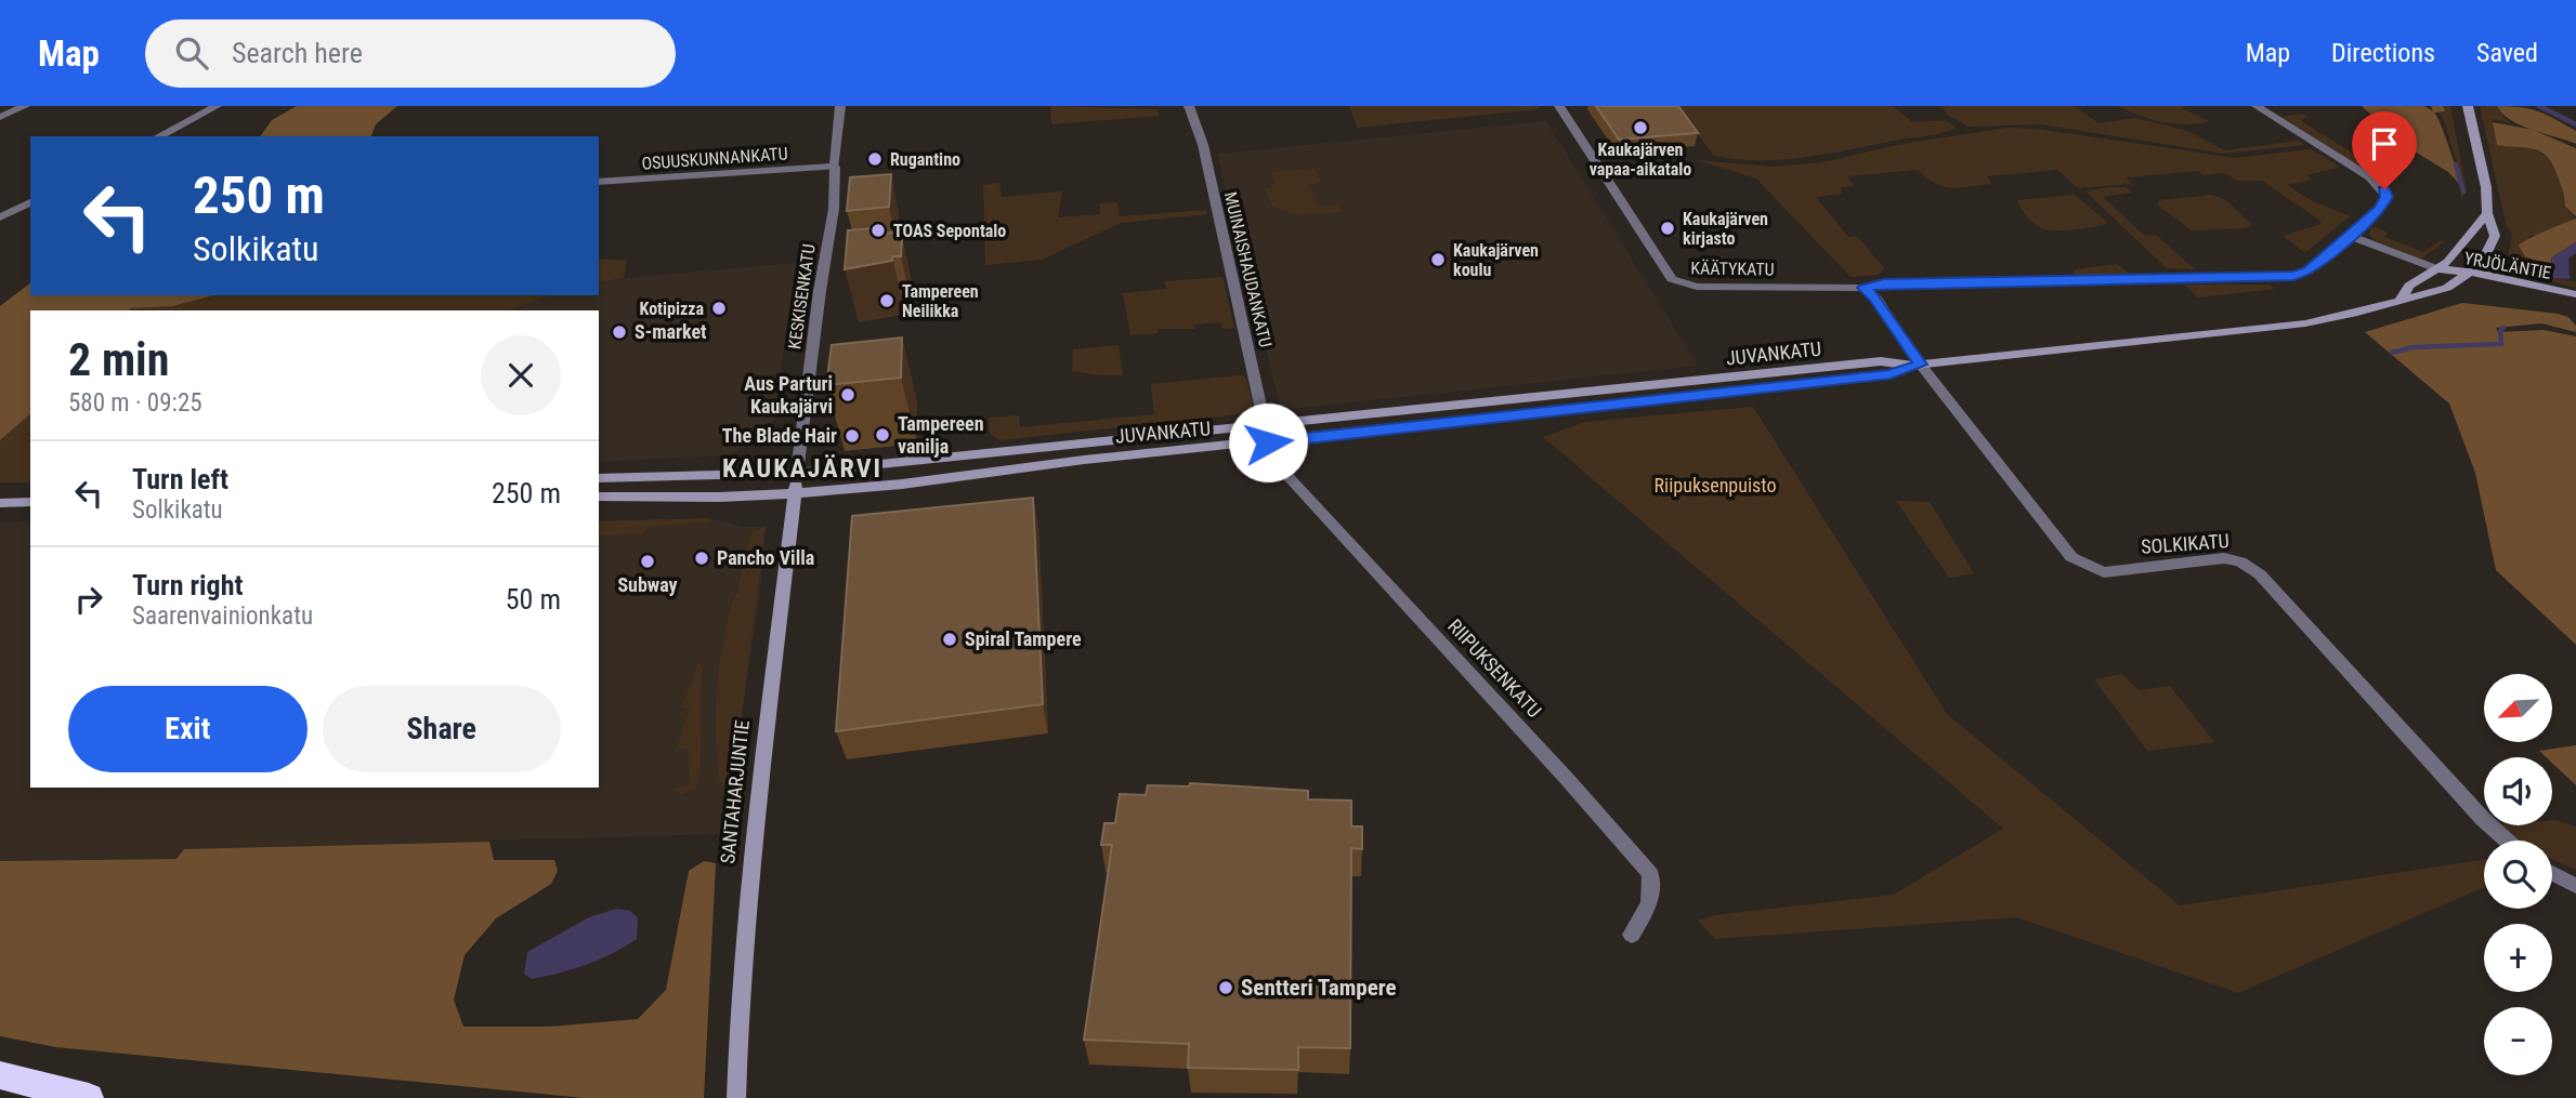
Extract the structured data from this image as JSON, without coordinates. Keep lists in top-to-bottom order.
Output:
{
  "streets": {
    "main road": [
      "YRJÖLÄNTIE",
      "KESKISENKATU",
      "JUVANKATU",
      "SANTAHARJUNTIE"
    ],
    "street": [
      "OSUUSKUNNANKATU",
      "KÄÄTYKATU",
      "MUINAISHAUDANKATU",
      "SOLKIKATU",
      "RIIPUKSENKATU"
    ]
  },
  "crossings": [
    ["OSUUSKUNNANKATU", "KESKISENKATU"],
    ["YRJÖLÄNTIE", "JUVANKATU"],
    ["KÄÄTYKATU", "SOLKIKATU"],
    ["MUINAISHAUDANKATU", "JUVANKATU"],
    ["MUINAISHAUDANKATU", "RIIPUKSENKATU"],
    ["KESKISENKATU", "JUVANKATU"],
    ["KESKISENKATU", "SANTAHARJUNTIE"],
    ["JUVANKATU", "SOLKIKATU"],
    ["JUVANKATU", "RIIPUKSENKATU"],
    ["JUVANKATU", "SANTAHARJUNTIE"]
  ],
  "districts": ["KAUKAJÄRVI"],
  "parks": ["Riipuksenpuisto"],
  "places": [
    "Kaukajärven vapaa-aikatalo",
    "Rugantino",
    "Kaukajärven kirjasto",
    "TOAS Sepontalo",
    "Kaukajärven koulu",
    "Tampereen Neilikka",
    "Kotipizza",
    "S-market",
    "Aus Parturi Kaukajärvi",
    "Tampereen vanilja",
    "The Blade Hair",
    "Pancho Villa",
    "Subway",
    "Spiral Tampere",
    "Sentteri Tampere"
  ],
  "north": "bottom left",
  "page": {
    "header": "Map",
    "search": "Search here",
    "nav": ["Map", "Directions", "Saved"],
    "turn": ["250 m", "Solkikatu"],
    "heading": ["2 min", "580 m · 09:25"],
    "list": [
      {
        "name": "Turn left",
        "note": "Solkikatu",
        "value": "250 m"
      },
      {
        "name": "Turn right",
        "note": "Saarenvainionkatu",
        "value": "50 m"
      }
    ],
    "buttons": ["Exit", "Share"],
    "map_buttons": ["+", "−"]
  }
}
